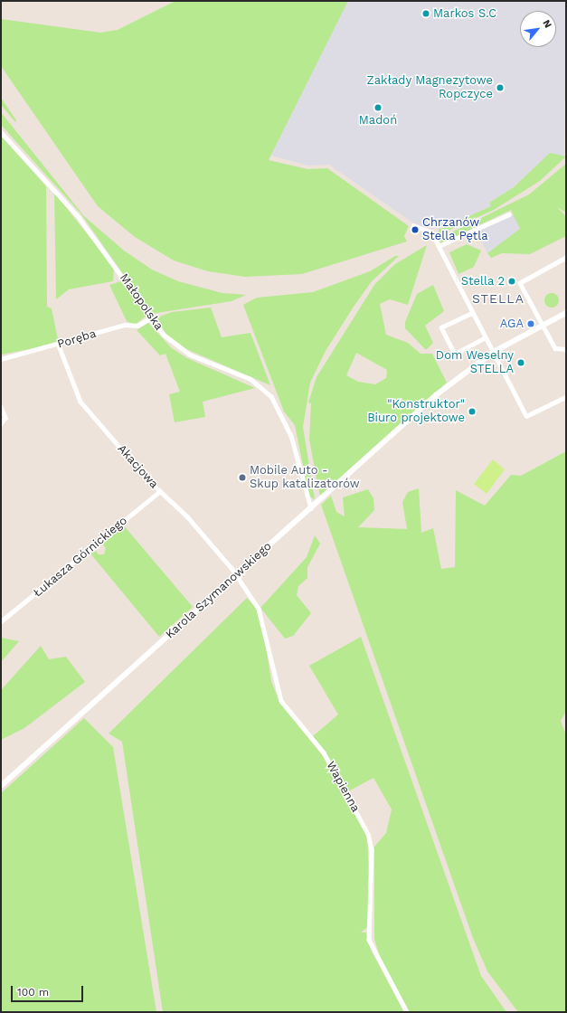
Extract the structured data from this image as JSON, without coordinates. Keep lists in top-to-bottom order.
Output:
{
  "streets": {
    "street": [
      "Małopolska",
      "Poręba",
      "Akacjowa",
      "Łukasza Górnickiego",
      "Karola Szymanowskiego",
      "Wapienna"
    ]
  },
  "crossings": [
    ["Małopolska", "Poręba"],
    ["Małopolska", "Karola Szymanowskiego"],
    ["Poręba", "Akacjowa"],
    ["Akacjowa", "Łukasza Górnickiego"],
    ["Akacjowa", "Karola Szymanowskiego"],
    ["Akacjowa", "Wapienna"],
    ["Karola Szymanowskiego", "Wapienna"]
  ],
  "districts": ["STELLA"],
  "places": [
    "Markos S.C",
    "Zakłady Magnezytowe Ropczyce",
    "Madoń",
    "Chrzanów Stella Pętla",
    "Stella 2",
    "AGA",
    "Dom Weselny STELLA",
    "\"Konstruktor\" Biuro projektowe",
    "Mobile Auto - Skup katalizatorów"
  ],
  "scale_bar": "100 m",
  "north": "top right"
}
